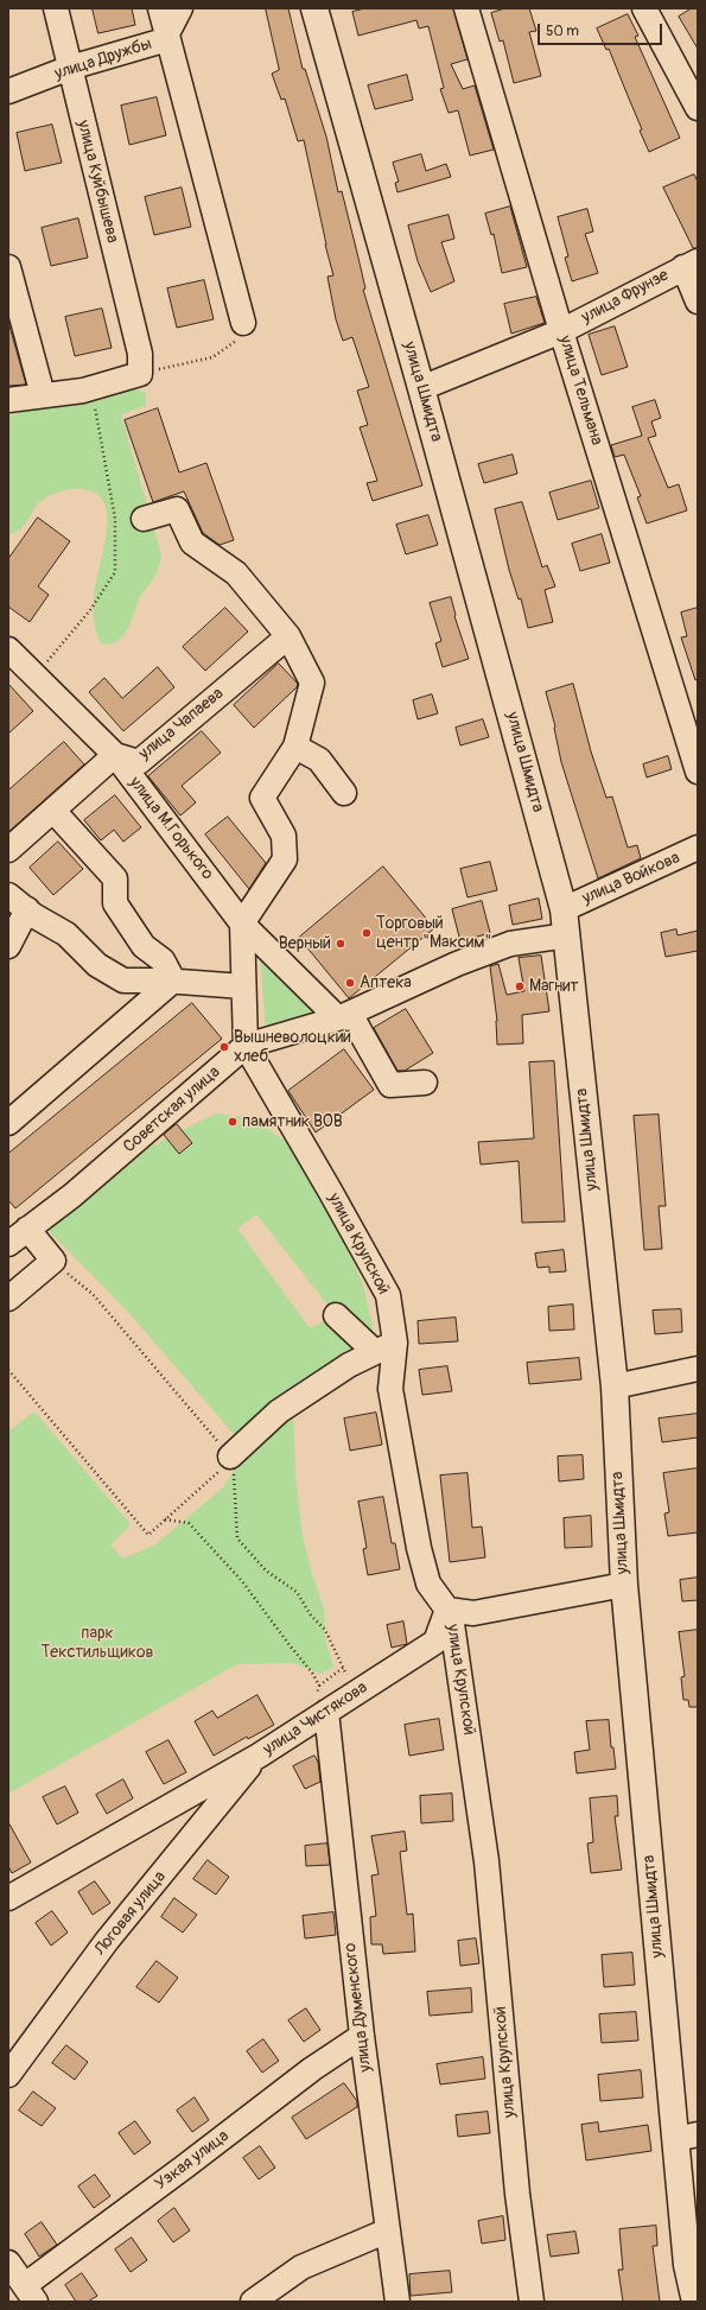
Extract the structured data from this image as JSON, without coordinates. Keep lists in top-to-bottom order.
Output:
{
  "streets": {
    "main road": ["улица Шмидта"],
    "street": [
      "улица Дружбы",
      "улица Куйбышева",
      "улица Фрунзе",
      "улица Тельмана",
      "улица Чапаева",
      "улица М.Горького",
      "улица Войкова",
      "Советская улица",
      "улица Крупской",
      "улица Чистякова",
      "Логовая улица",
      "улица Думенского",
      "Узкая улица"
    ]
  },
  "crossings": [
    ["улица Дружбы", "улица Куйбышева"],
    ["улица Фрунзе", "улица Тельмана"],
    ["улица Фрунзе", "улица Шмидта"],
    ["улица Шмидта", "улица Войкова"],
    ["улица Шмидта", "Советская улица"],
    ["улица Чапаева", "улица М.Горького"],
    ["улица М.Горького", "Советская улица"],
    ["Советская улица", "улица Крупской"],
    ["улица Крупской", "улица Чистякова"],
    ["улица Чистякова", "Логовая улица"],
    ["улица Чистякова", "улица Думенского"],
    ["улица Думенского", "Узкая улица"]
  ],
  "parks": ["парк Текстильщиков"],
  "places": [
    "Торговый центр \"Максим\"",
    "Верный",
    "Аптека",
    "Магнит",
    "Вышневолоцкий хлеб",
    "памятник ВОВ"
  ],
  "scale_bar": "50 m"
}
